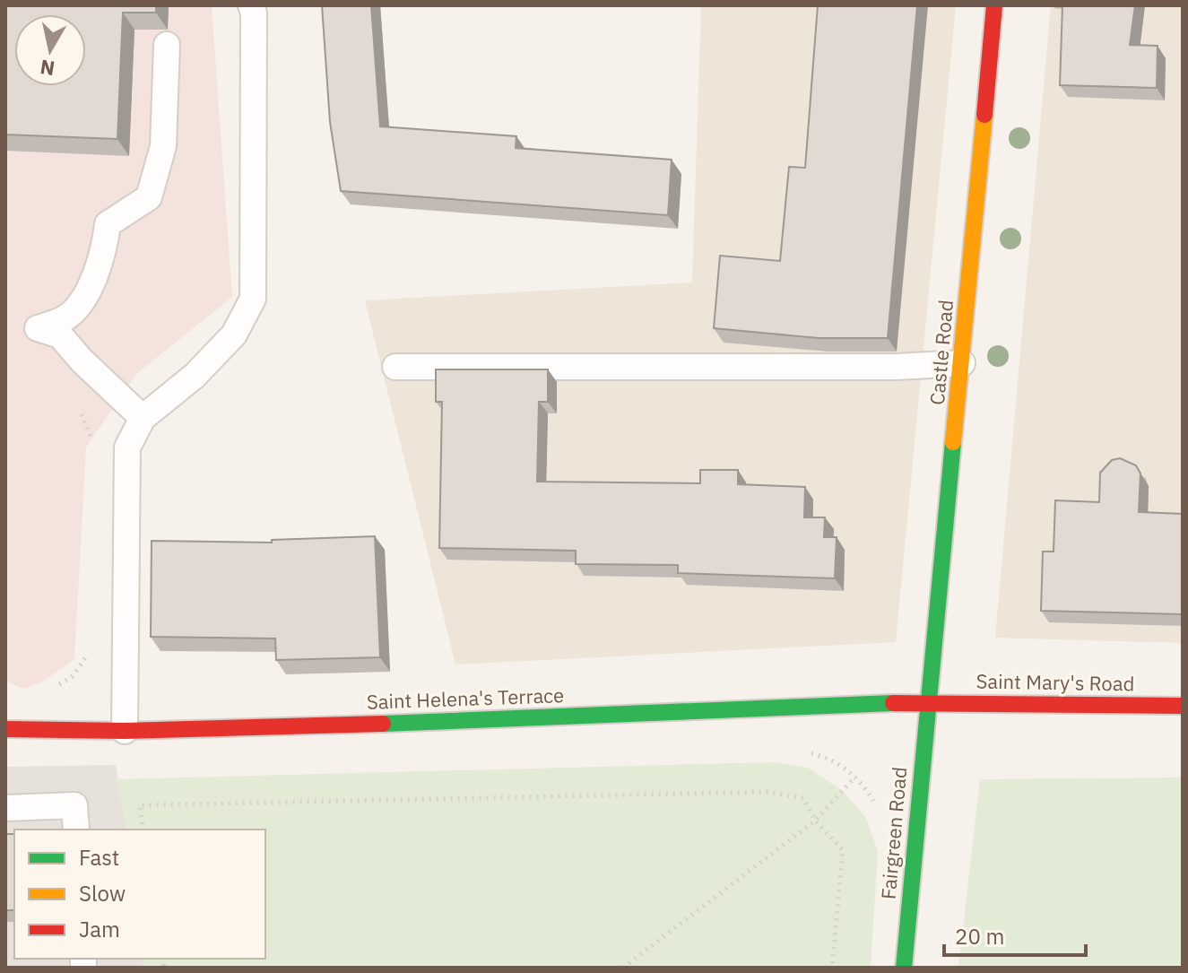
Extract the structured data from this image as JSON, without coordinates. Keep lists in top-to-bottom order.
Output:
{
  "streets": {
    "main road": [
      "Castle Road",
      "Saint Mary's Road",
      "Saint Helena's Terrace",
      "Fairgreen Road"
    ]
  },
  "crossings": [
    ["Castle Road", "Saint Mary's Road"],
    ["Castle Road", "Saint Helena's Terrace"],
    ["Castle Road", "Fairgreen Road"],
    ["Saint Mary's Road", "Saint Helena's Terrace"],
    ["Saint Mary's Road", "Fairgreen Road"],
    ["Saint Helena's Terrace", "Fairgreen Road"]
  ],
  "legend": ["Fast", "Slow", "Jam"],
  "scale_bar": "20 m",
  "north": "bottom"
}
